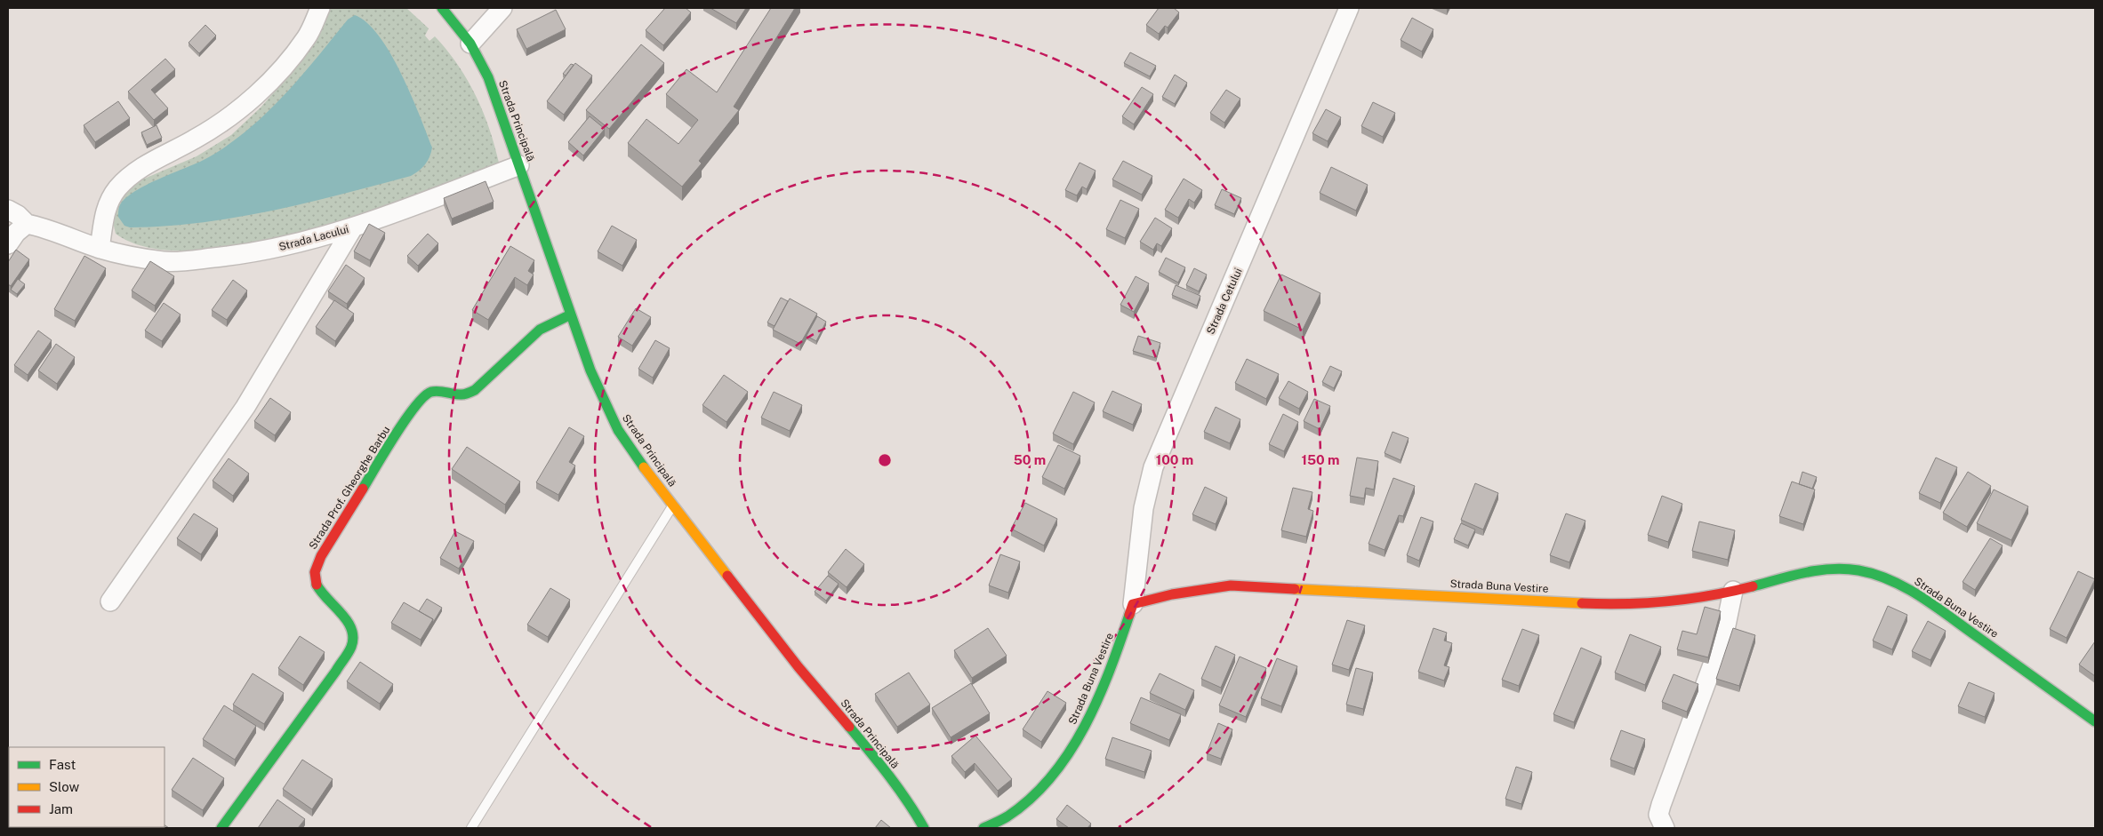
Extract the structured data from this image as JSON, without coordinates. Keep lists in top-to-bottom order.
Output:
{
  "streets": {
    "street": [
      "Strada Principală",
      "Strada Lacului",
      "Strada Cetului",
      "Strada Prof. Gheorghe Barbu",
      "Strada Buna Vestire"
    ]
  },
  "crossings": [
    ["Strada Principală", "Strada Lacului"],
    ["Strada Principală", "Strada Prof. Gheorghe Barbu"],
    ["Strada Cetului", "Strada Buna Vestire"]
  ],
  "legend": ["Fast", "Slow", "Jam"],
  "rings": ["50 m", "100 m", "150 m"]
}
